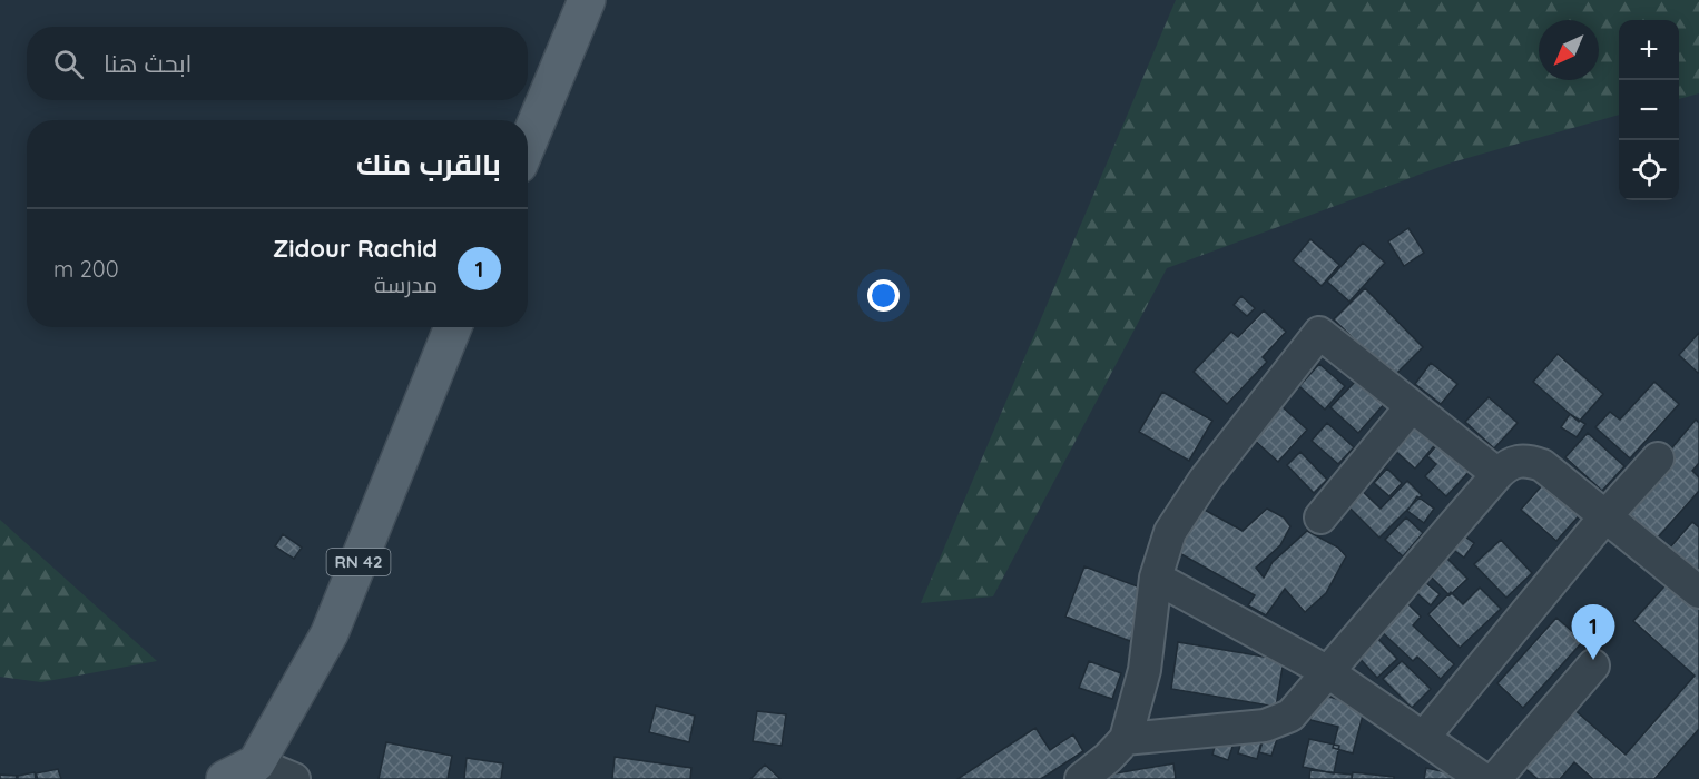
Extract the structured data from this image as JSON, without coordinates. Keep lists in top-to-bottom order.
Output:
{
  "streets": {
    "main road": ["RN 42"]
  },
  "north": "bottom left",
  "page": {
    "map_buttons": ["+", "−"],
    "search": "ابحث هنا",
    "heading": "بالقرب منك",
    "list": [
      {
        "mark": "1",
        "name": "Zidour Rachid",
        "note": "مدرسة",
        "value": "200 m"
      }
    ],
    "pins": "1"
  }
}
